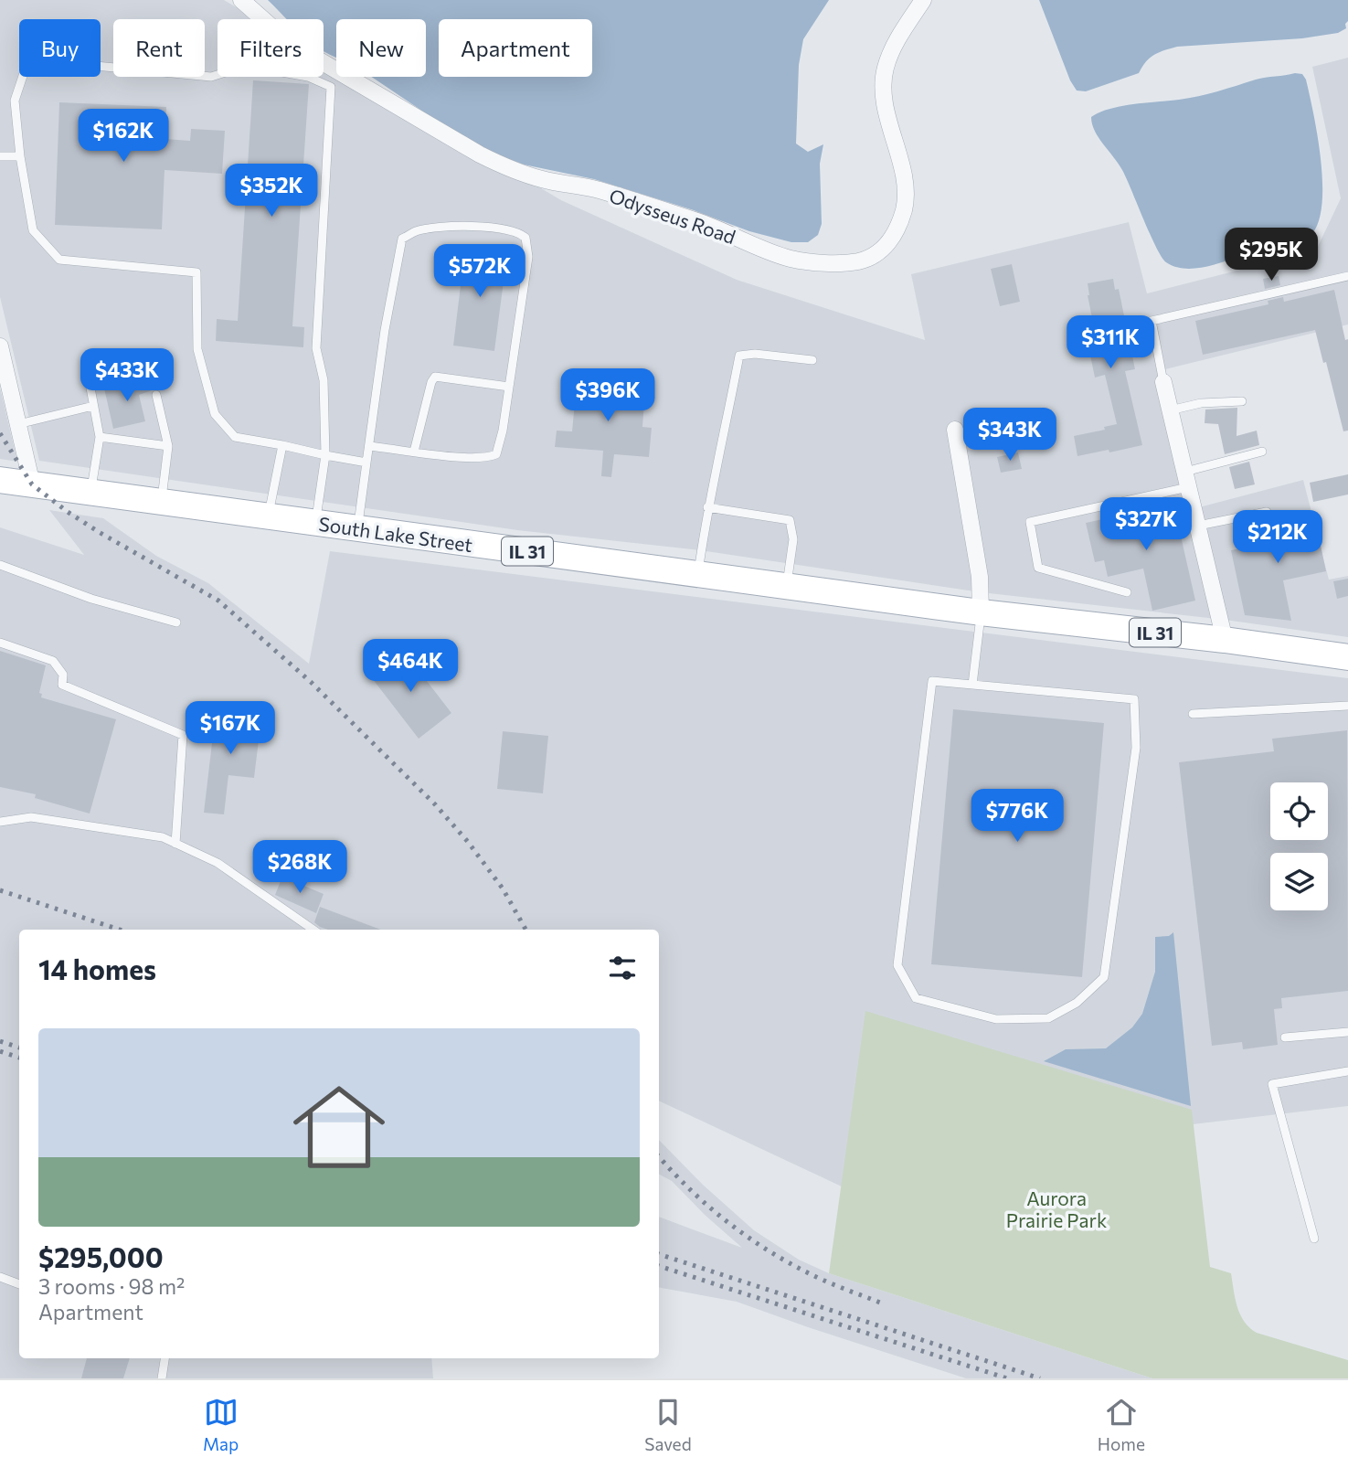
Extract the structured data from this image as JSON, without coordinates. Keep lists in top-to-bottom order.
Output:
{
  "streets": {
    "main road": ["South Lake Street", "IL 31"],
    "street": ["Odysseus Road"]
  },
  "crossings": [
    ["South Lake Street", "IL 31"]
  ],
  "parks": ["Aurora Prairie Park"],
  "page": {
    "chip": [
      "Buy",
      "Rent",
      "Filters",
      "New",
      "Apartment"
    ],
    "price": [
      "$162K",
      "$352K",
      "$295K",
      "$572K",
      "$311K",
      "$433K",
      "$396K",
      "$343K",
      "$327K",
      "$212K",
      "$464K",
      "$167K",
      "$776K",
      "$268K"
    ],
    "heading": "14 homes",
    "list": [
      {
        "name": "$295,000",
        "note": "3 rooms · 98 m² · Apartment"
      }
    ],
    "tabs": ["Map", "Saved", "Home"]
  }
}
